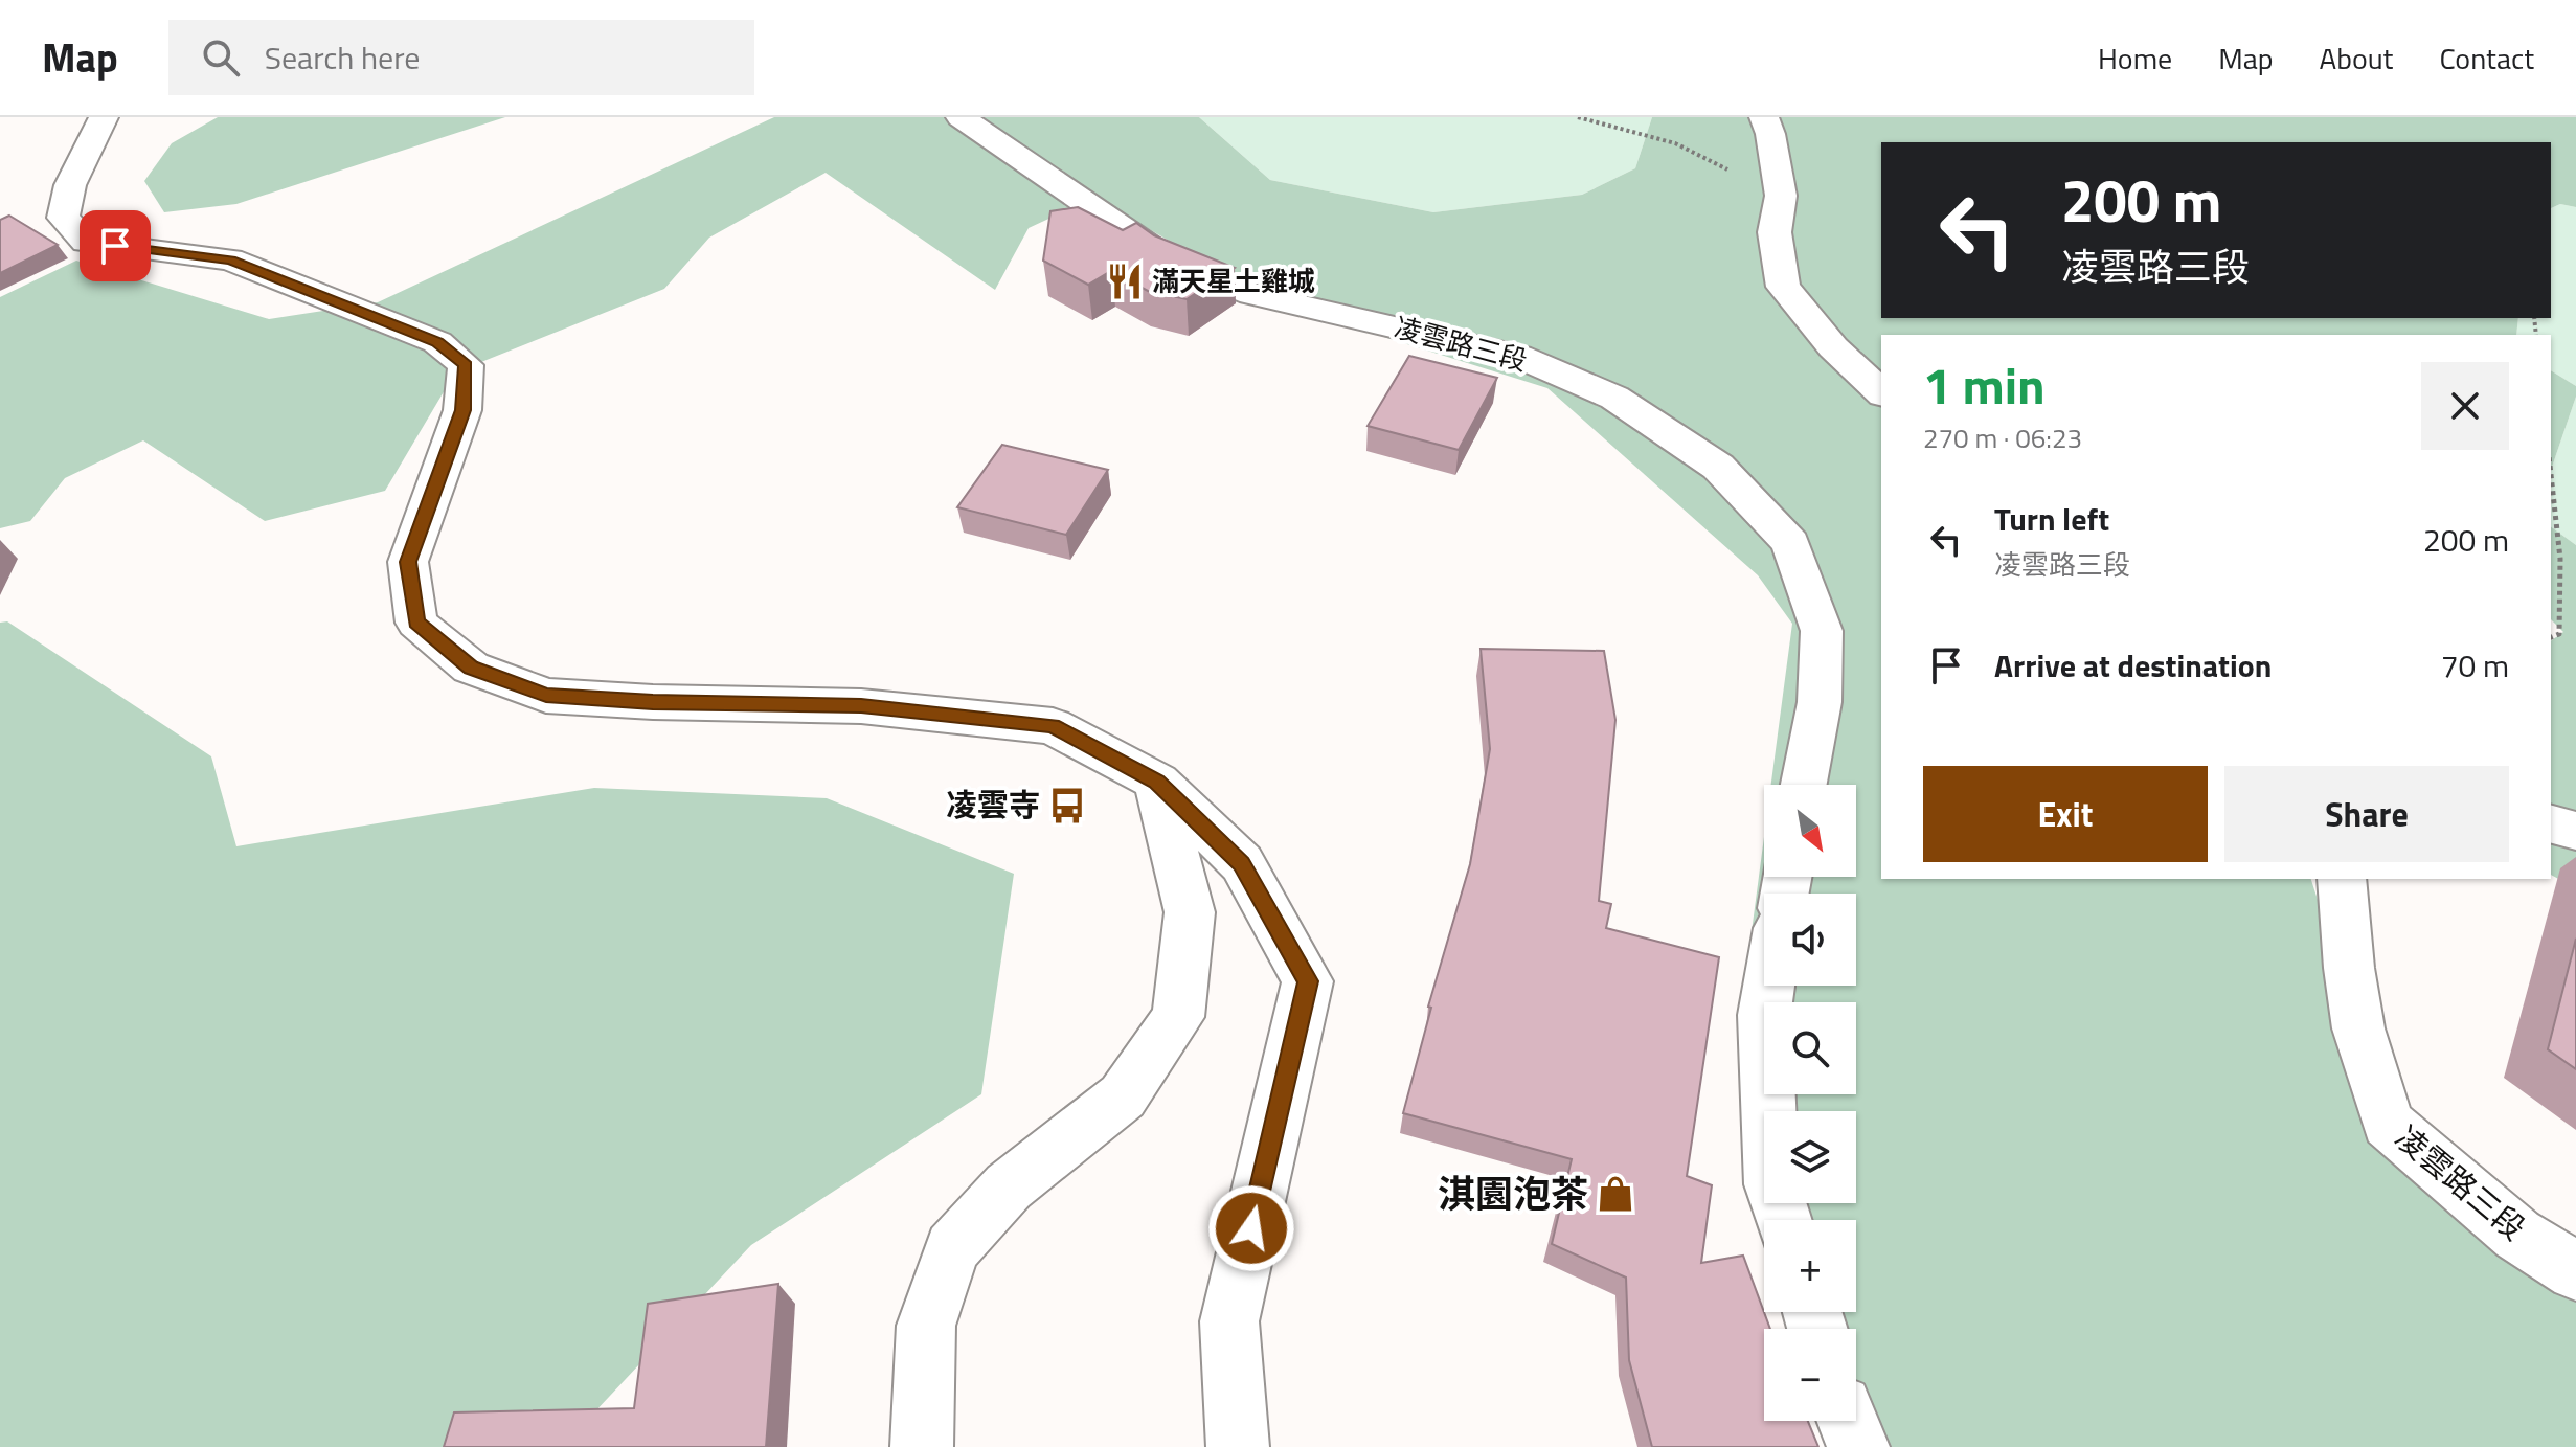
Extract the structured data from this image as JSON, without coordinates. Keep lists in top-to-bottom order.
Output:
{
  "streets": {
    "street": ["凌雲路三段"]
  },
  "places": {
    "restaurant": ["滿天星土雞城"],
    "bus stop": ["凌雲寺"],
    "shop": ["淇園泡茶"]
  },
  "north": "bottom right",
  "page": {
    "header": "Map",
    "search": "Search here",
    "nav": [
      "Home",
      "Map",
      "About",
      "Contact"
    ],
    "turn": ["200 m", "凌雲路三段"],
    "heading": ["1 min", "270 m · 06:23"],
    "list": [
      {
        "name": "Turn left",
        "note": "凌雲路三段",
        "value": "200 m"
      },
      {
        "name": "Arrive at destination",
        "value": "70 m"
      }
    ],
    "buttons": ["Exit", "Share"],
    "map_buttons": ["+", "−"]
  }
}
